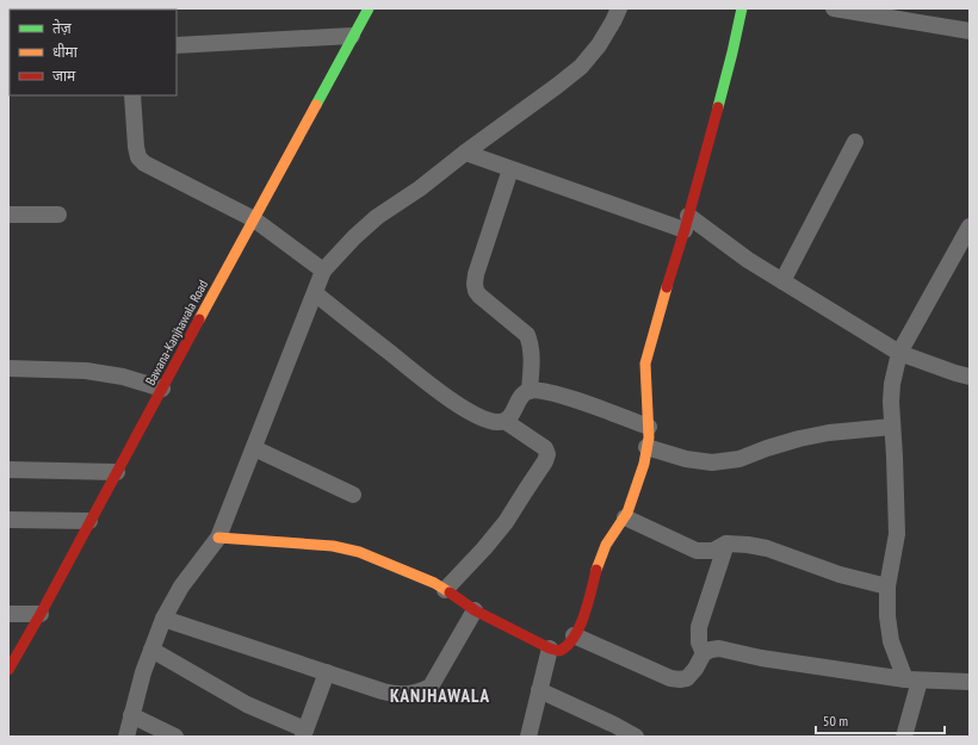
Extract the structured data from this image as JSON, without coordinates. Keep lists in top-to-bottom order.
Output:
{
  "streets": {
    "street": ["Bawana-Kanjhawala Road"]
  },
  "districts": ["KANJHAWALA"],
  "legend": ["तेज़", "धीमा", "जाम"],
  "scale_bar": "50 m"
}
